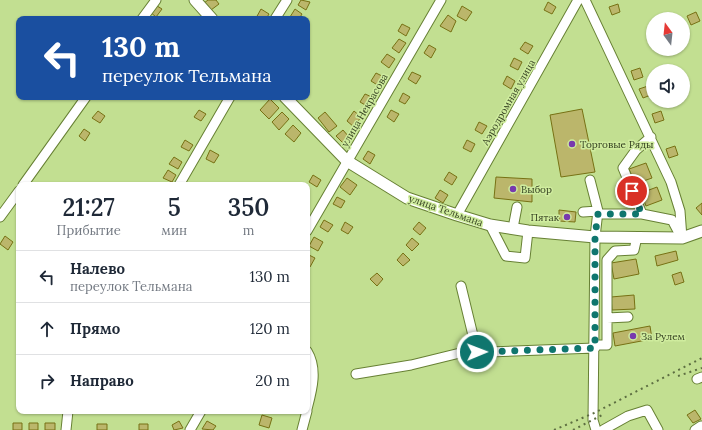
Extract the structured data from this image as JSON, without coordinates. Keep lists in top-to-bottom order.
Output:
{
  "streets": {
    "main road": ["улица Тельмана"],
    "street": ["Аэродромная улица", "улица Некрасова"]
  },
  "crossings": [
    ["Аэродромная улица", "улица Тельмана"],
    ["улица Некрасова", "улица Тельмана"]
  ],
  "places": [
    "Торговые Ряды",
    "Выбор",
    "Пятак",
    "За Рулем"
  ],
  "north": "top",
  "page": {
    "turn": ["130 m", "переулок Тельмана"],
    "eta": [
      "21:27",
      "Прибытие",
      "5",
      "мин",
      "350",
      "m"
    ],
    "list": [
      {
        "name": "Налево",
        "note": "переулок Тельмана",
        "value": "130 m"
      },
      {
        "name": "Прямо",
        "value": "120 m"
      },
      {
        "name": "Направо",
        "value": "20 m"
      }
    ]
  }
}
